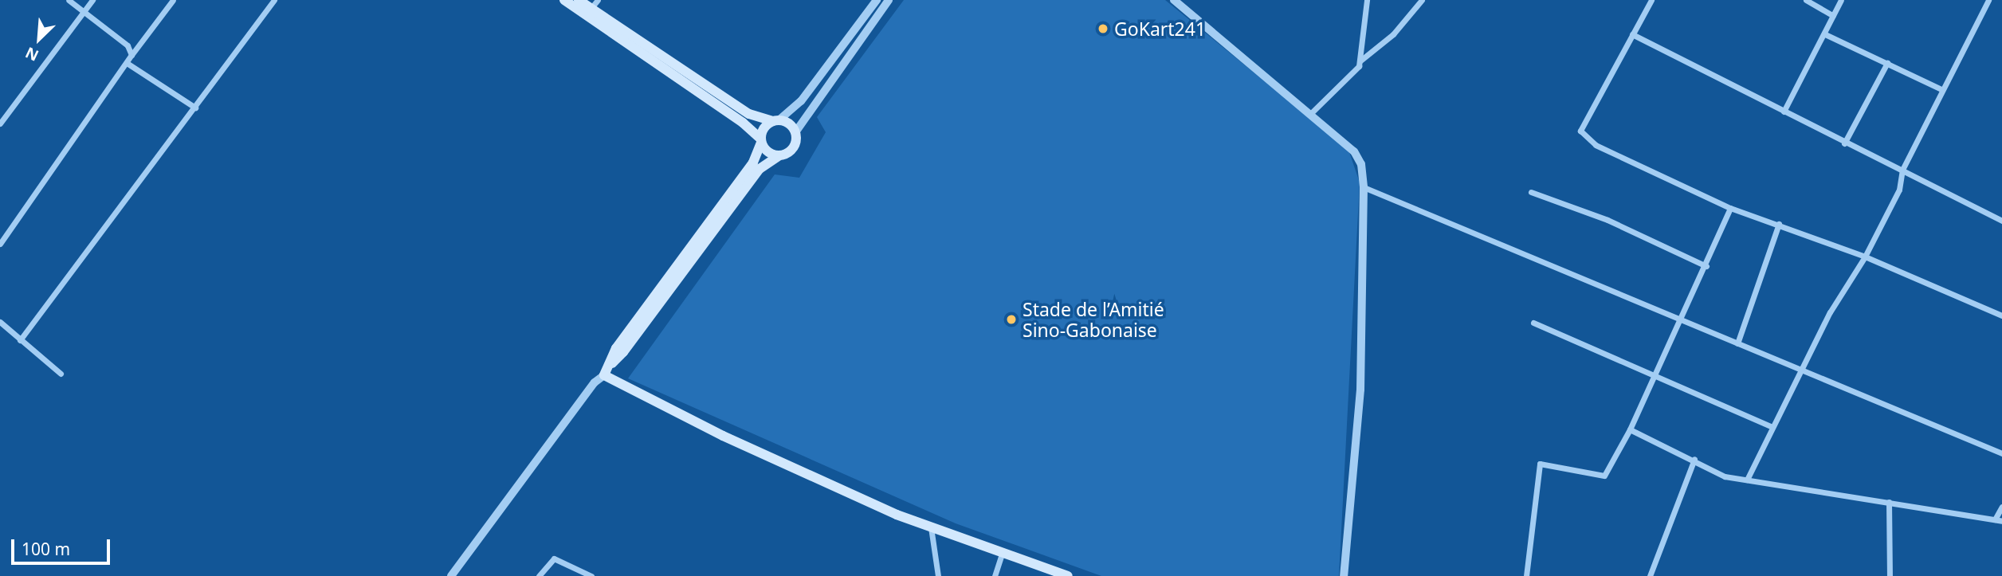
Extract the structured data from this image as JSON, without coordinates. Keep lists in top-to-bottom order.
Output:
{
  "places": ["GoKart241", "Stade de l’Amitié Sino-Gabonaise"],
  "scale_bar": "100 m",
  "north": "bottom left"
}
